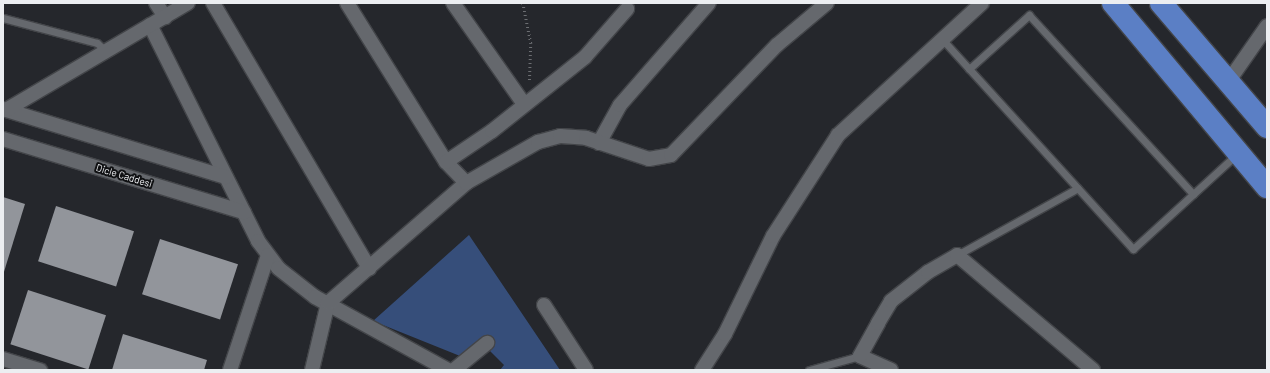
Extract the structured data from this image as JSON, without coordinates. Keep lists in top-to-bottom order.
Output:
{
  "streets": {
    "street": ["Dicle Caddesi"]
  }
}
